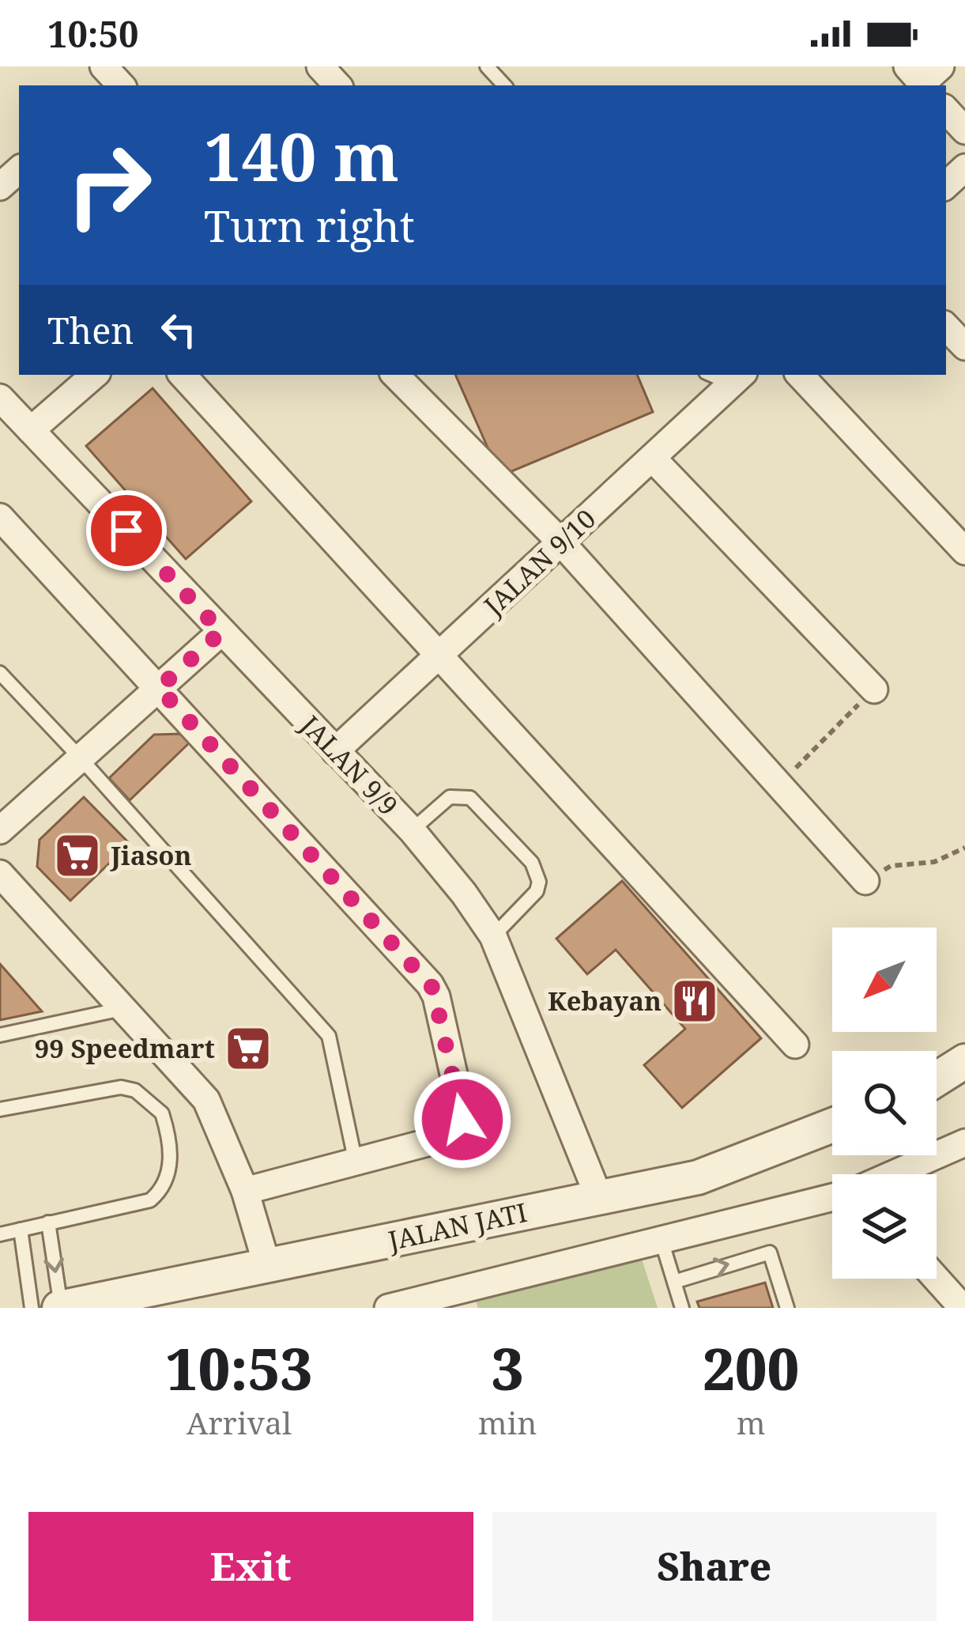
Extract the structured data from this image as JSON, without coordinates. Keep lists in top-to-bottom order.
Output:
{
  "streets": {
    "street": ["JALAN 9/10", "JALAN 9/9", "JALAN JATI"]
  },
  "crossings": [
    ["JALAN 9/10", "JALAN 9/9"],
    ["JALAN 9/9", "JALAN JATI"]
  ],
  "places": {
    "supermarket": ["Jiason", "99 Speedmart"],
    "restaurant": ["Kebayan"]
  },
  "north": "bottom left",
  "page": {
    "status": "10:50",
    "turn": ["140 m", "Turn right"],
    "then": "Then",
    "eta": [
      "10:53",
      "Arrival",
      "3",
      "min",
      "200",
      "m"
    ],
    "buttons": ["Exit", "Share"]
  }
}
